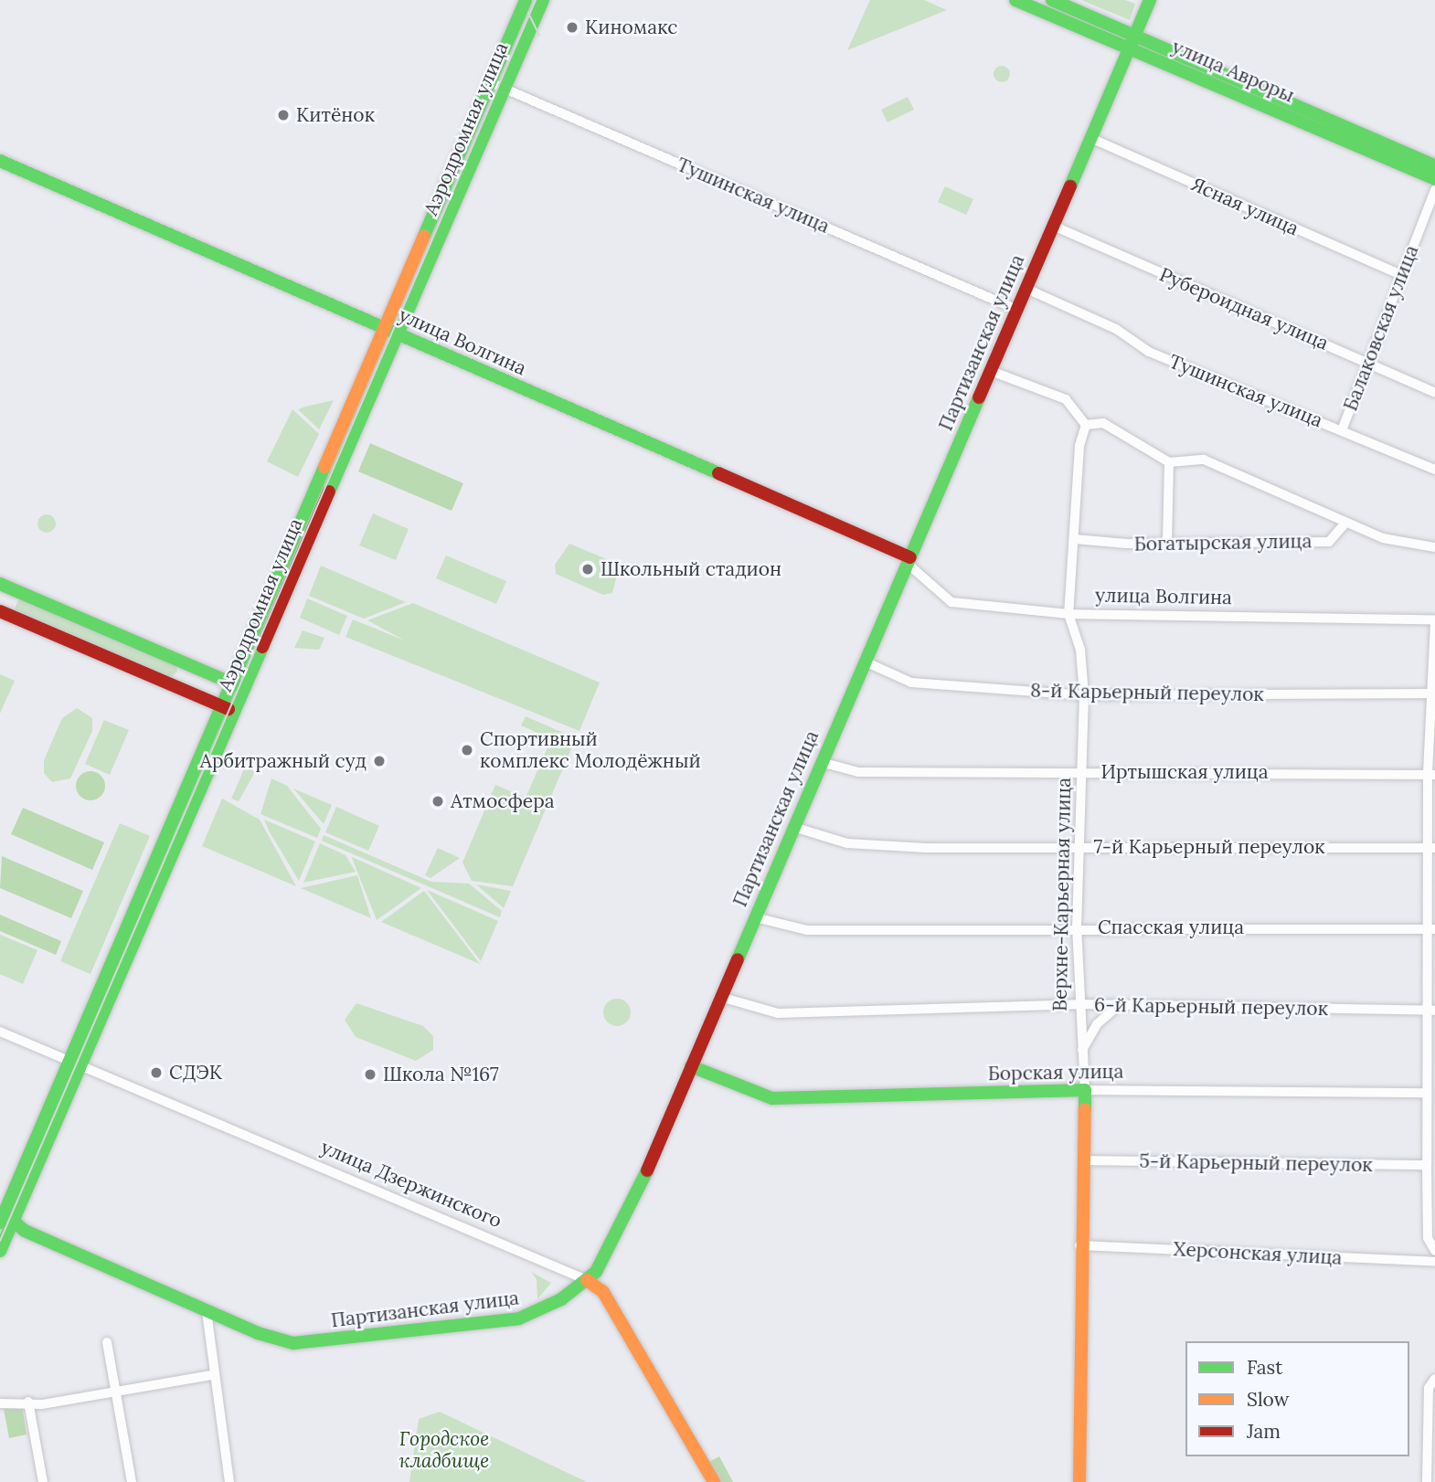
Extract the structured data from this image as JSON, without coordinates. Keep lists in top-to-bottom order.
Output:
{
  "streets": {
    "street": [
      "улица Авроры",
      "Аэродромная улица",
      "Тушинская улица",
      "Ясная улица",
      "Рубероидная улица",
      "Балаковская улица",
      "улица Волгина",
      "Партизанская улица",
      "Богатырская улица",
      "8-й Карьерный переулок",
      "Иртышская улица",
      "7-й Карьерный переулок",
      "Верхне-Карьерная улица",
      "Спасская улица",
      "6-й Карьерный переулок",
      "Борская улица",
      "5-й Карьерный переулок",
      "улица Дзержинского",
      "Херсонская улица"
    ]
  },
  "crossings": [
    ["улица Авроры", "Партизанская улица"],
    ["Аэродромная улица", "Тушинская улица"],
    ["Аэродромная улица", "улица Волгина"],
    ["Аэродромная улица", "Партизанская улица"],
    ["Аэродромная улица", "улица Дзержинского"],
    ["Тушинская улица", "Балаковская улица"],
    ["Тушинская улица", "Партизанская улица"],
    ["Ясная улица", "Балаковская улица"],
    ["Ясная улица", "Партизанская улица"],
    ["Рубероидная улица", "Балаковская улица"],
    ["Рубероидная улица", "Партизанская улица"],
    ["улица Волгина", "Партизанская улица"],
    ["улица Волгина", "Верхне-Карьерная улица"],
    ["Партизанская улица", "8-й Карьерный переулок"],
    ["Партизанская улица", "Иртышская улица"],
    ["Партизанская улица", "7-й Карьерный переулок"],
    ["Партизанская улица", "Спасская улица"],
    ["Партизанская улица", "6-й Карьерный переулок"],
    ["Партизанская улица", "Борская улица"],
    ["Партизанская улица", "улица Дзержинского"],
    ["Богатырская улица", "Верхне-Карьерная улица"],
    ["8-й Карьерный переулок", "Верхне-Карьерная улица"],
    ["Иртышская улица", "Верхне-Карьерная улица"],
    ["7-й Карьерный переулок", "Верхне-Карьерная улица"],
    ["Верхне-Карьерная улица", "Спасская улица"],
    ["Верхне-Карьерная улица", "6-й Карьерный переулок"],
    ["Верхне-Карьерная улица", "Борская улица"],
    ["Верхне-Карьерная улица", "5-й Карьерный переулок"],
    ["Верхне-Карьерная улица", "Херсонская улица"]
  ],
  "parks": ["Городское кладбище"],
  "places": [
    "Киномакс",
    "Китёнок",
    "Школьный стадион",
    "Спортивный комплекс Молодёжный",
    "Арбитражный суд",
    "Атмосфера",
    "СДЭК",
    "Школа №167"
  ],
  "legend": ["Fast", "Slow", "Jam"]
}
